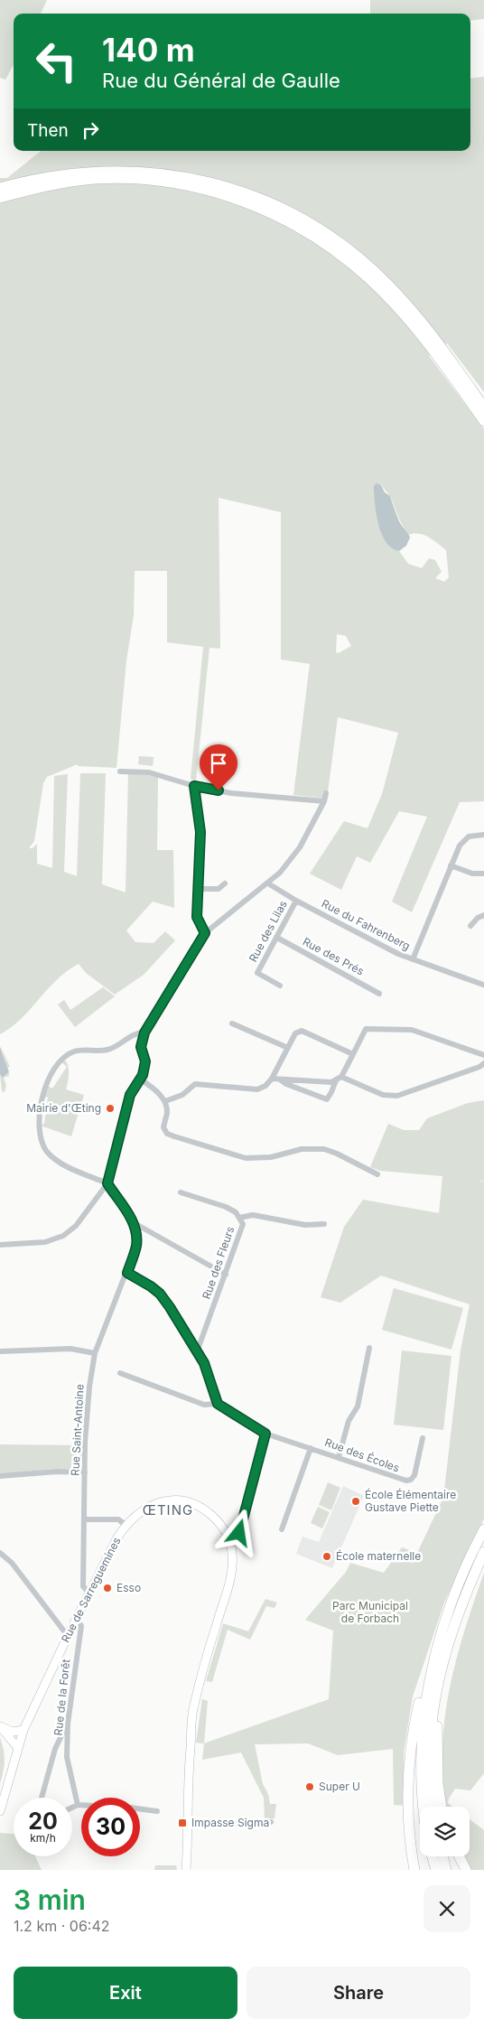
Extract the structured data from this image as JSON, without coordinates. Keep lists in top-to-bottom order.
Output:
{
  "streets": {
    "main road": ["Rue de Sarreguemines"],
    "street": [
      "Rue du Fahrenberg",
      "Rue des Lilas",
      "Rue des Prés",
      "Rue des Fleurs",
      "Rue Saint-Antoine",
      "Rue des Écoles",
      "Rue de la Forêt"
    ]
  },
  "crossings": [
    ["Rue du Fahrenberg", "Rue des Lilas"],
    ["Rue des Lilas", "Rue des Prés"],
    ["Rue Saint-Antoine", "Rue de Sarreguemines"],
    ["Rue de Sarreguemines", "Rue de la Forêt"]
  ],
  "districts": ["ŒTING"],
  "parks": ["Parc Municipal de Forbach"],
  "places": {
    "other": [
      "Mairie d'Œting",
      "École Élémentaire Gustave Piette",
      "École maternelle",
      "Esso",
      "Super U"
    ],
    "transit": ["Impasse Sigma"]
  },
  "page": {
    "turn": ["140 m", "Rue du Général de Gaulle"],
    "then": "Then",
    "speed": "20 km/h",
    "limit": "30",
    "heading": ["3 min", "1.2 km · 06:42"],
    "buttons": ["Exit", "Share"]
  }
}
